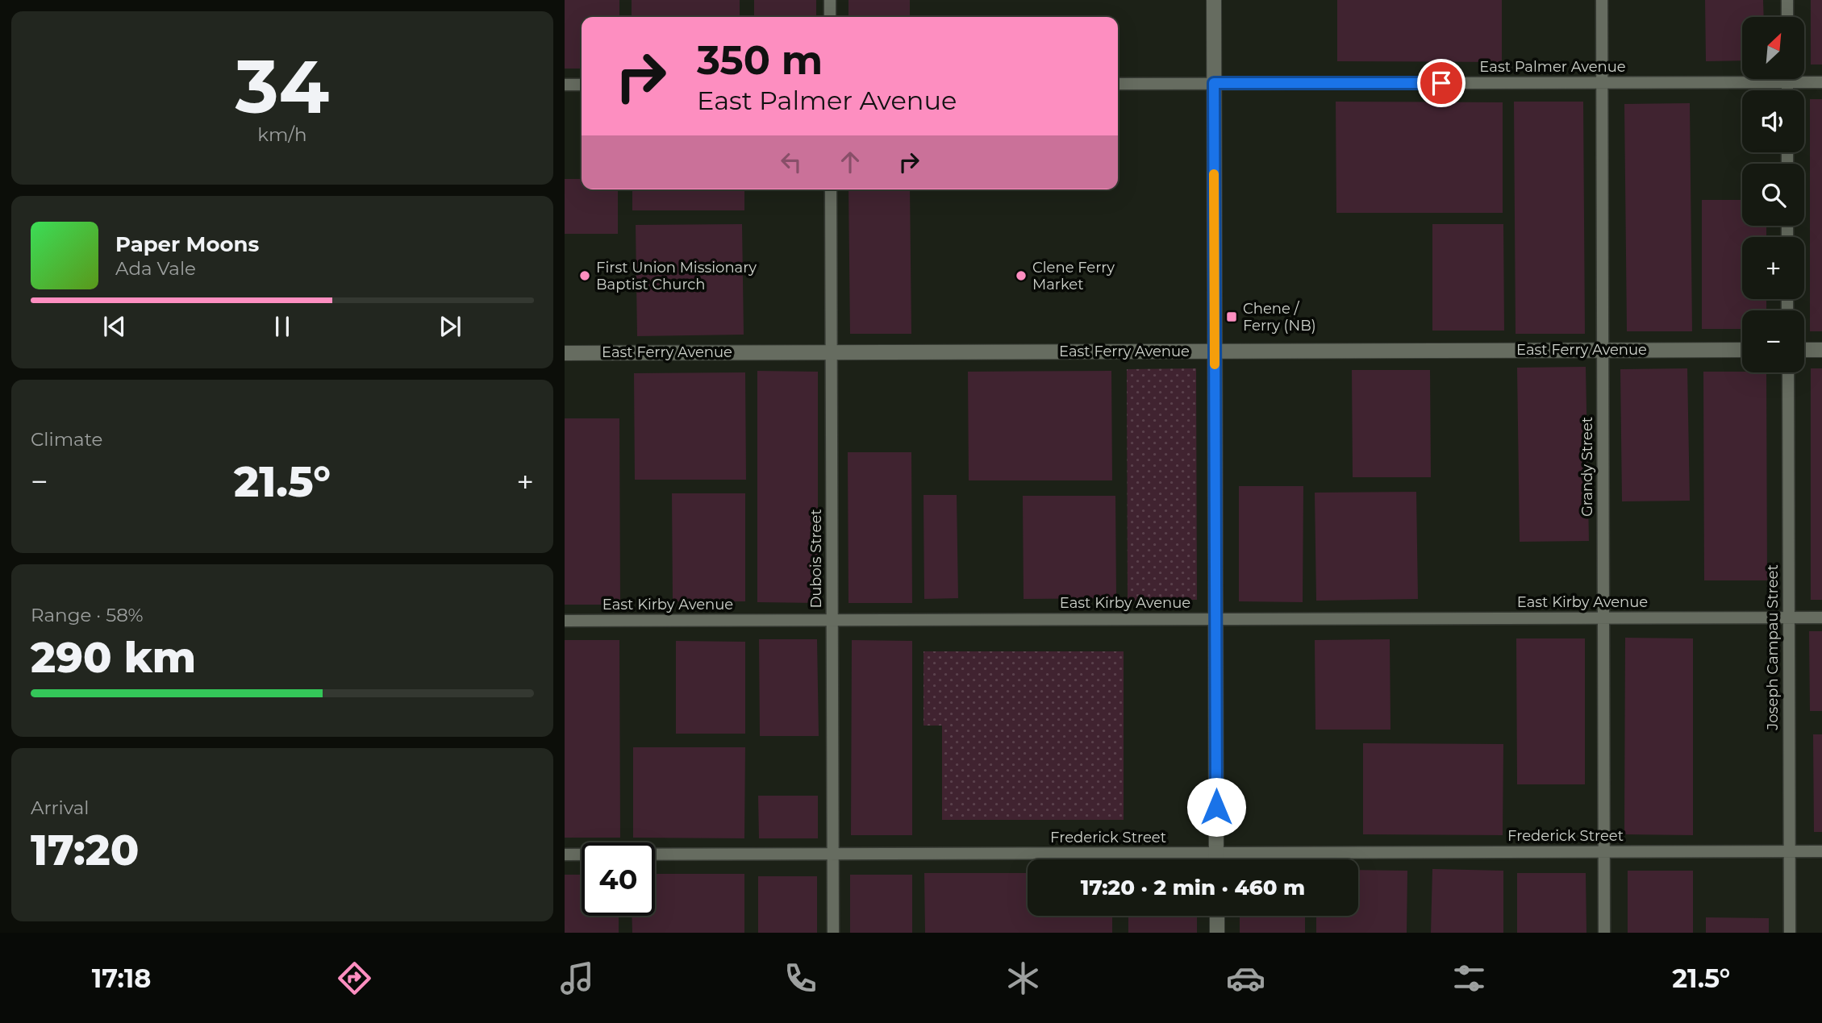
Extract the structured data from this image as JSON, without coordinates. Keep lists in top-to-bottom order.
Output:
{
  "streets": {
    "street": [
      "East Palmer Avenue",
      "East Ferry Avenue",
      "Grandy Street",
      "Dubois Street",
      "East Kirby Avenue",
      "Joseph Campau Street",
      "Frederick Street"
    ]
  },
  "crossings": [
    ["East Palmer Avenue", "Grandy Street"],
    ["East Ferry Avenue", "Grandy Street"],
    ["East Ferry Avenue", "Dubois Street"],
    ["Grandy Street", "East Kirby Avenue"],
    ["Grandy Street", "Frederick Street"],
    ["Dubois Street", "East Kirby Avenue"],
    ["Dubois Street", "Frederick Street"],
    ["East Kirby Avenue", "Joseph Campau Street"],
    ["Joseph Campau Street", "Frederick Street"]
  ],
  "places": {
    "other": ["First Union Missionary Baptist Church", "Clene Ferry Market"],
    "transit": ["Chene / Ferry (NB)"]
  },
  "north": "top right",
  "page": {
    "tile": [
      ["34", "km/h"],
      "Climate",
      ["Range · 58%", "290 km"],
      ["Arrival", "17:20"]
    ],
    "map_buttons": ["+", "−"],
    "turn": ["350 m", "East Palmer Avenue"],
    "song": ["Paper Moons", "Ada Vale"],
    "heat": ["−", "21.5°", "+"],
    "limit": "40",
    "trip": "17:20 · 2 min · 460 m",
    "tabs": ["17:18", "21.5°"]
  }
}
